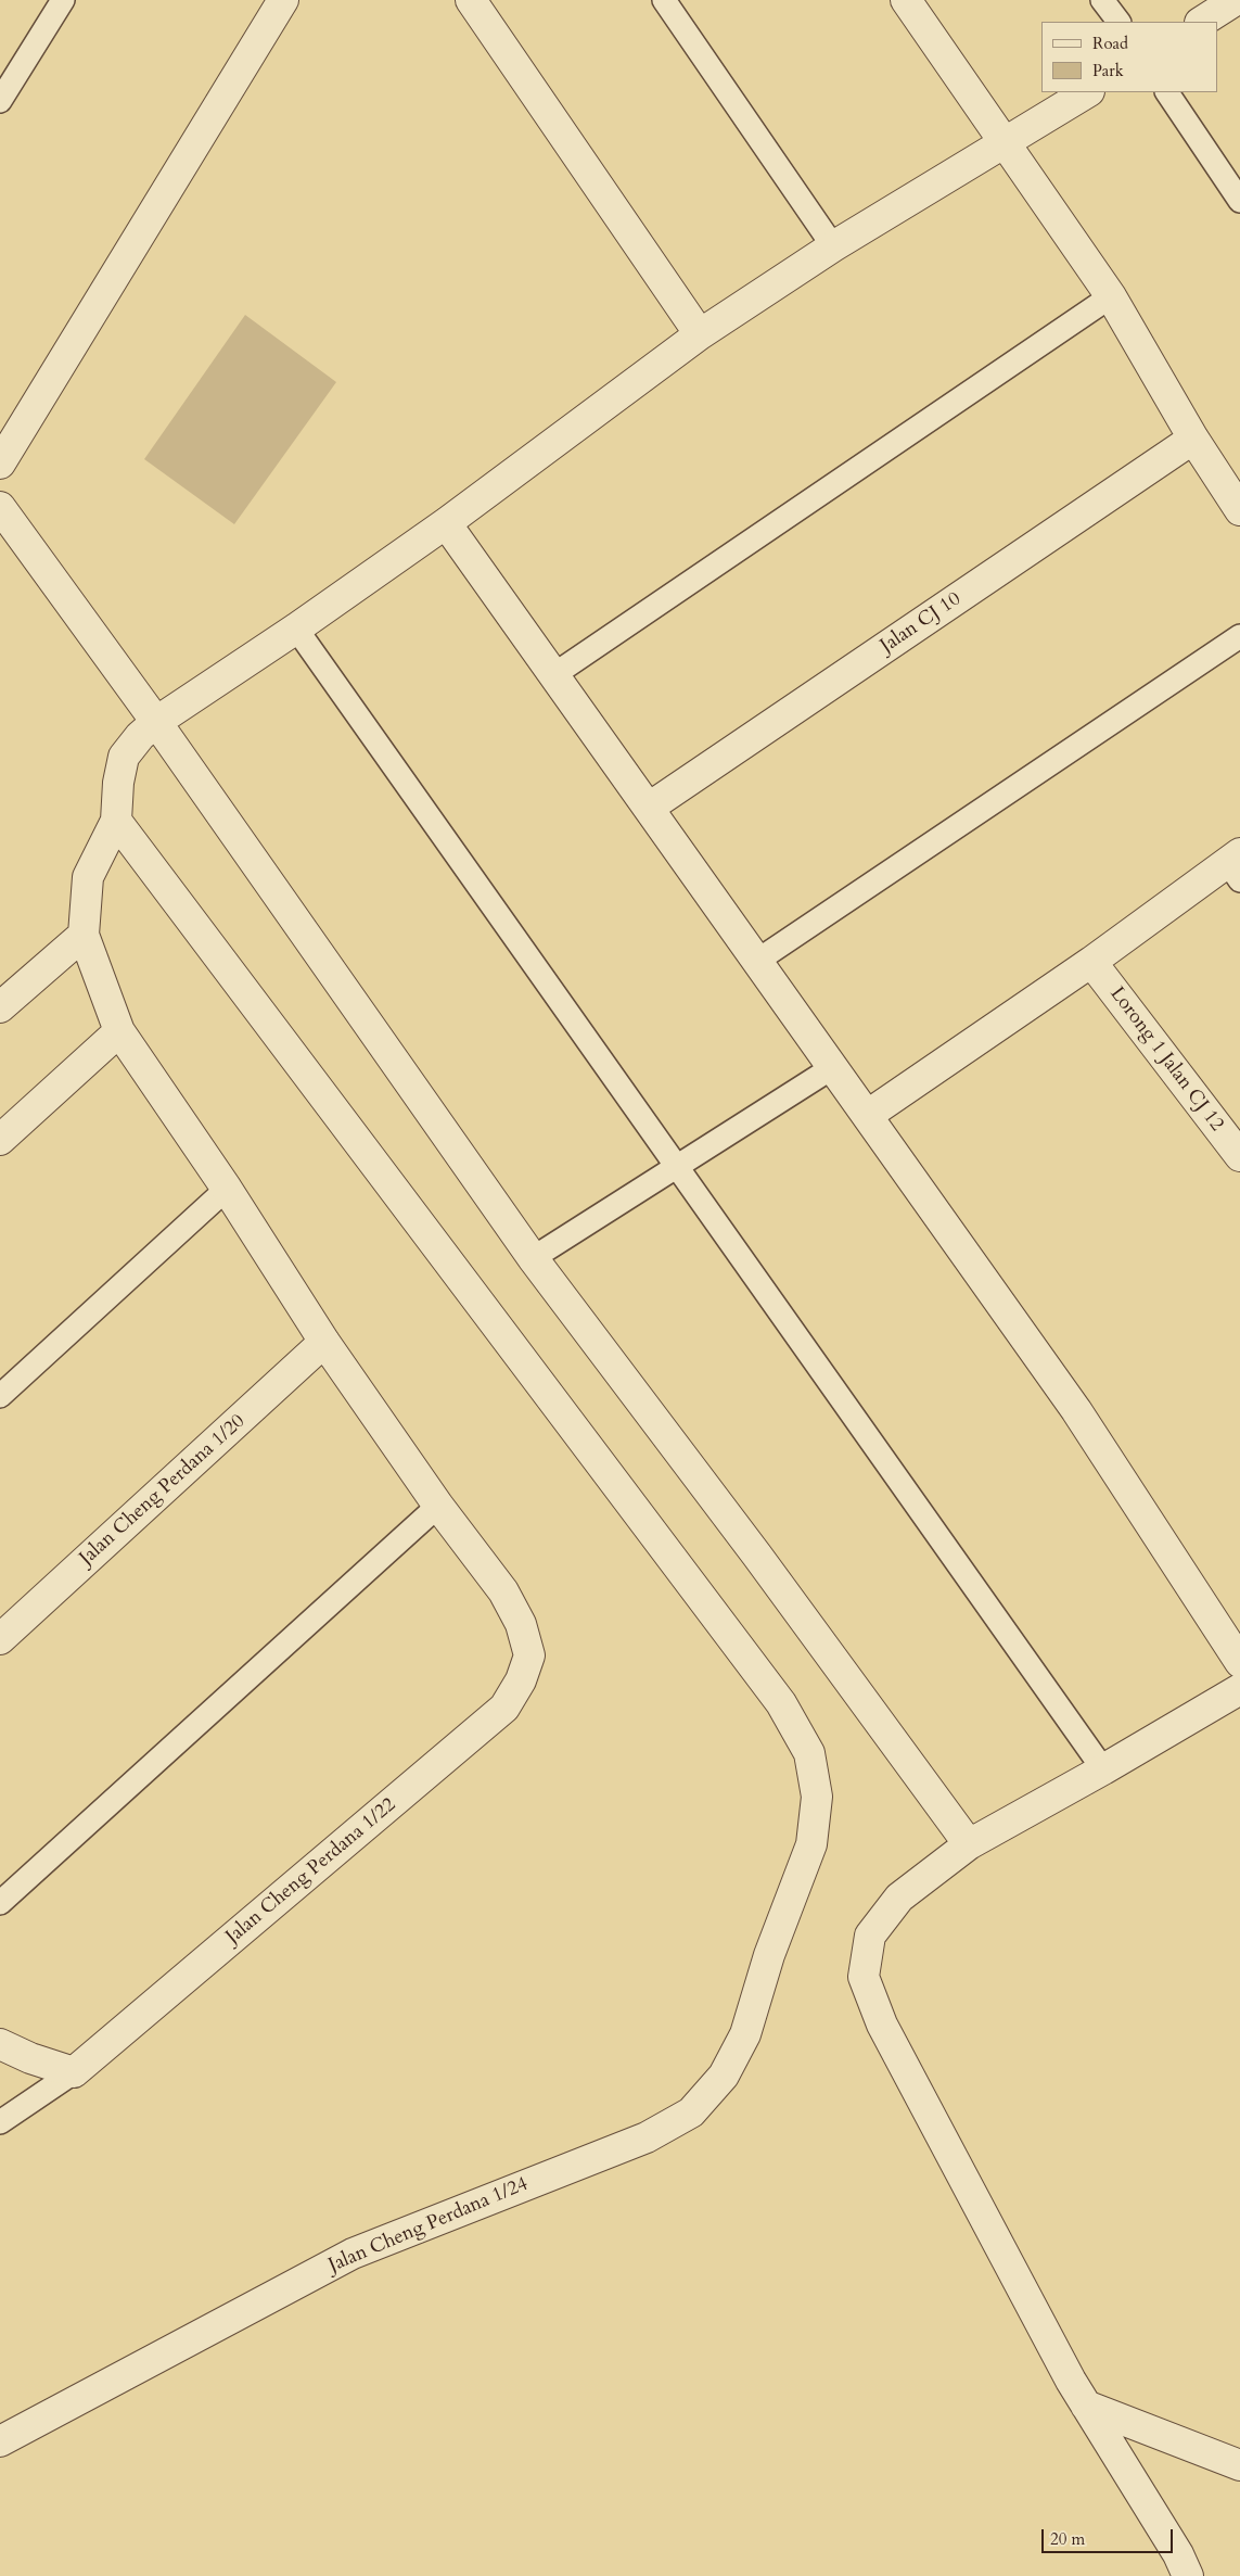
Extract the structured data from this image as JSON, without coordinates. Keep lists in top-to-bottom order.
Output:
{
  "streets": {
    "street": [
      "Jalan CJ 10",
      "Lorong 1 Jalan CJ 12",
      "Jalan Cheng Perdana 1/20",
      "Jalan Cheng Perdana 1/22",
      "Jalan Cheng Perdana 1/24"
    ]
  },
  "legend": ["Road", "Park"],
  "scale_bar": "20 m"
}
